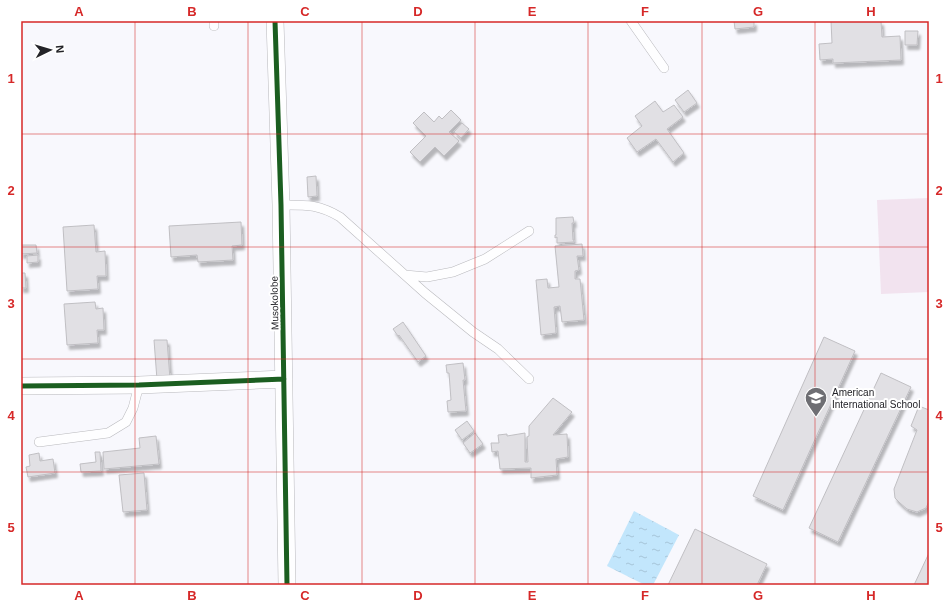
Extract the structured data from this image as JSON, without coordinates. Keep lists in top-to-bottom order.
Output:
{
  "streets": {
    "street": ["Musokolobe"]
  },
  "places": {
    "school or university": ["American International School"]
  },
  "north": "right",
  "grid": {
    "columns": [
      "A",
      "B",
      "C",
      "D",
      "E",
      "F",
      "G",
      "H"
    ],
    "rows": [
      "1",
      "2",
      "3",
      "4",
      "5"
    ]
  }
}
